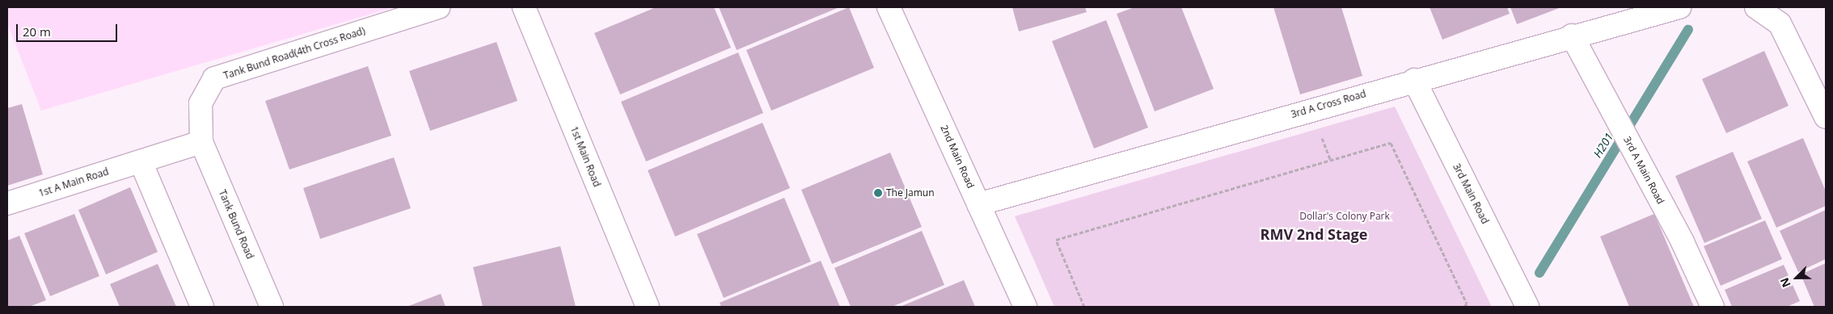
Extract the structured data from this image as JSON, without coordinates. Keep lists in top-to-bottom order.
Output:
{
  "streets": {
    "street": [
      "Tank Bund Road(4th Cross Road)",
      "3rd A Cross Road",
      "1st Main Road",
      "2nd Main Road",
      "3rd A Main Road",
      "1st A Main Road",
      "3rd Main Road",
      "Tank Bund Road"
    ]
  },
  "crossings": [
    ["Tank Bund Road(4th Cross Road)", "1st A Main Road"],
    ["Tank Bund Road(4th Cross Road)", "Tank Bund Road"],
    ["3rd A Cross Road", "2nd Main Road"],
    ["3rd A Cross Road", "3rd A Main Road"],
    ["3rd A Cross Road", "3rd Main Road"],
    ["1st A Main Road", "Tank Bund Road"]
  ],
  "districts": ["RMV 2nd Stage"],
  "water": ["H201"],
  "parks": ["Dollar's Colony Park"],
  "places": ["The Jamun"],
  "scale_bar": "20 m",
  "north": "bottom left"
}
